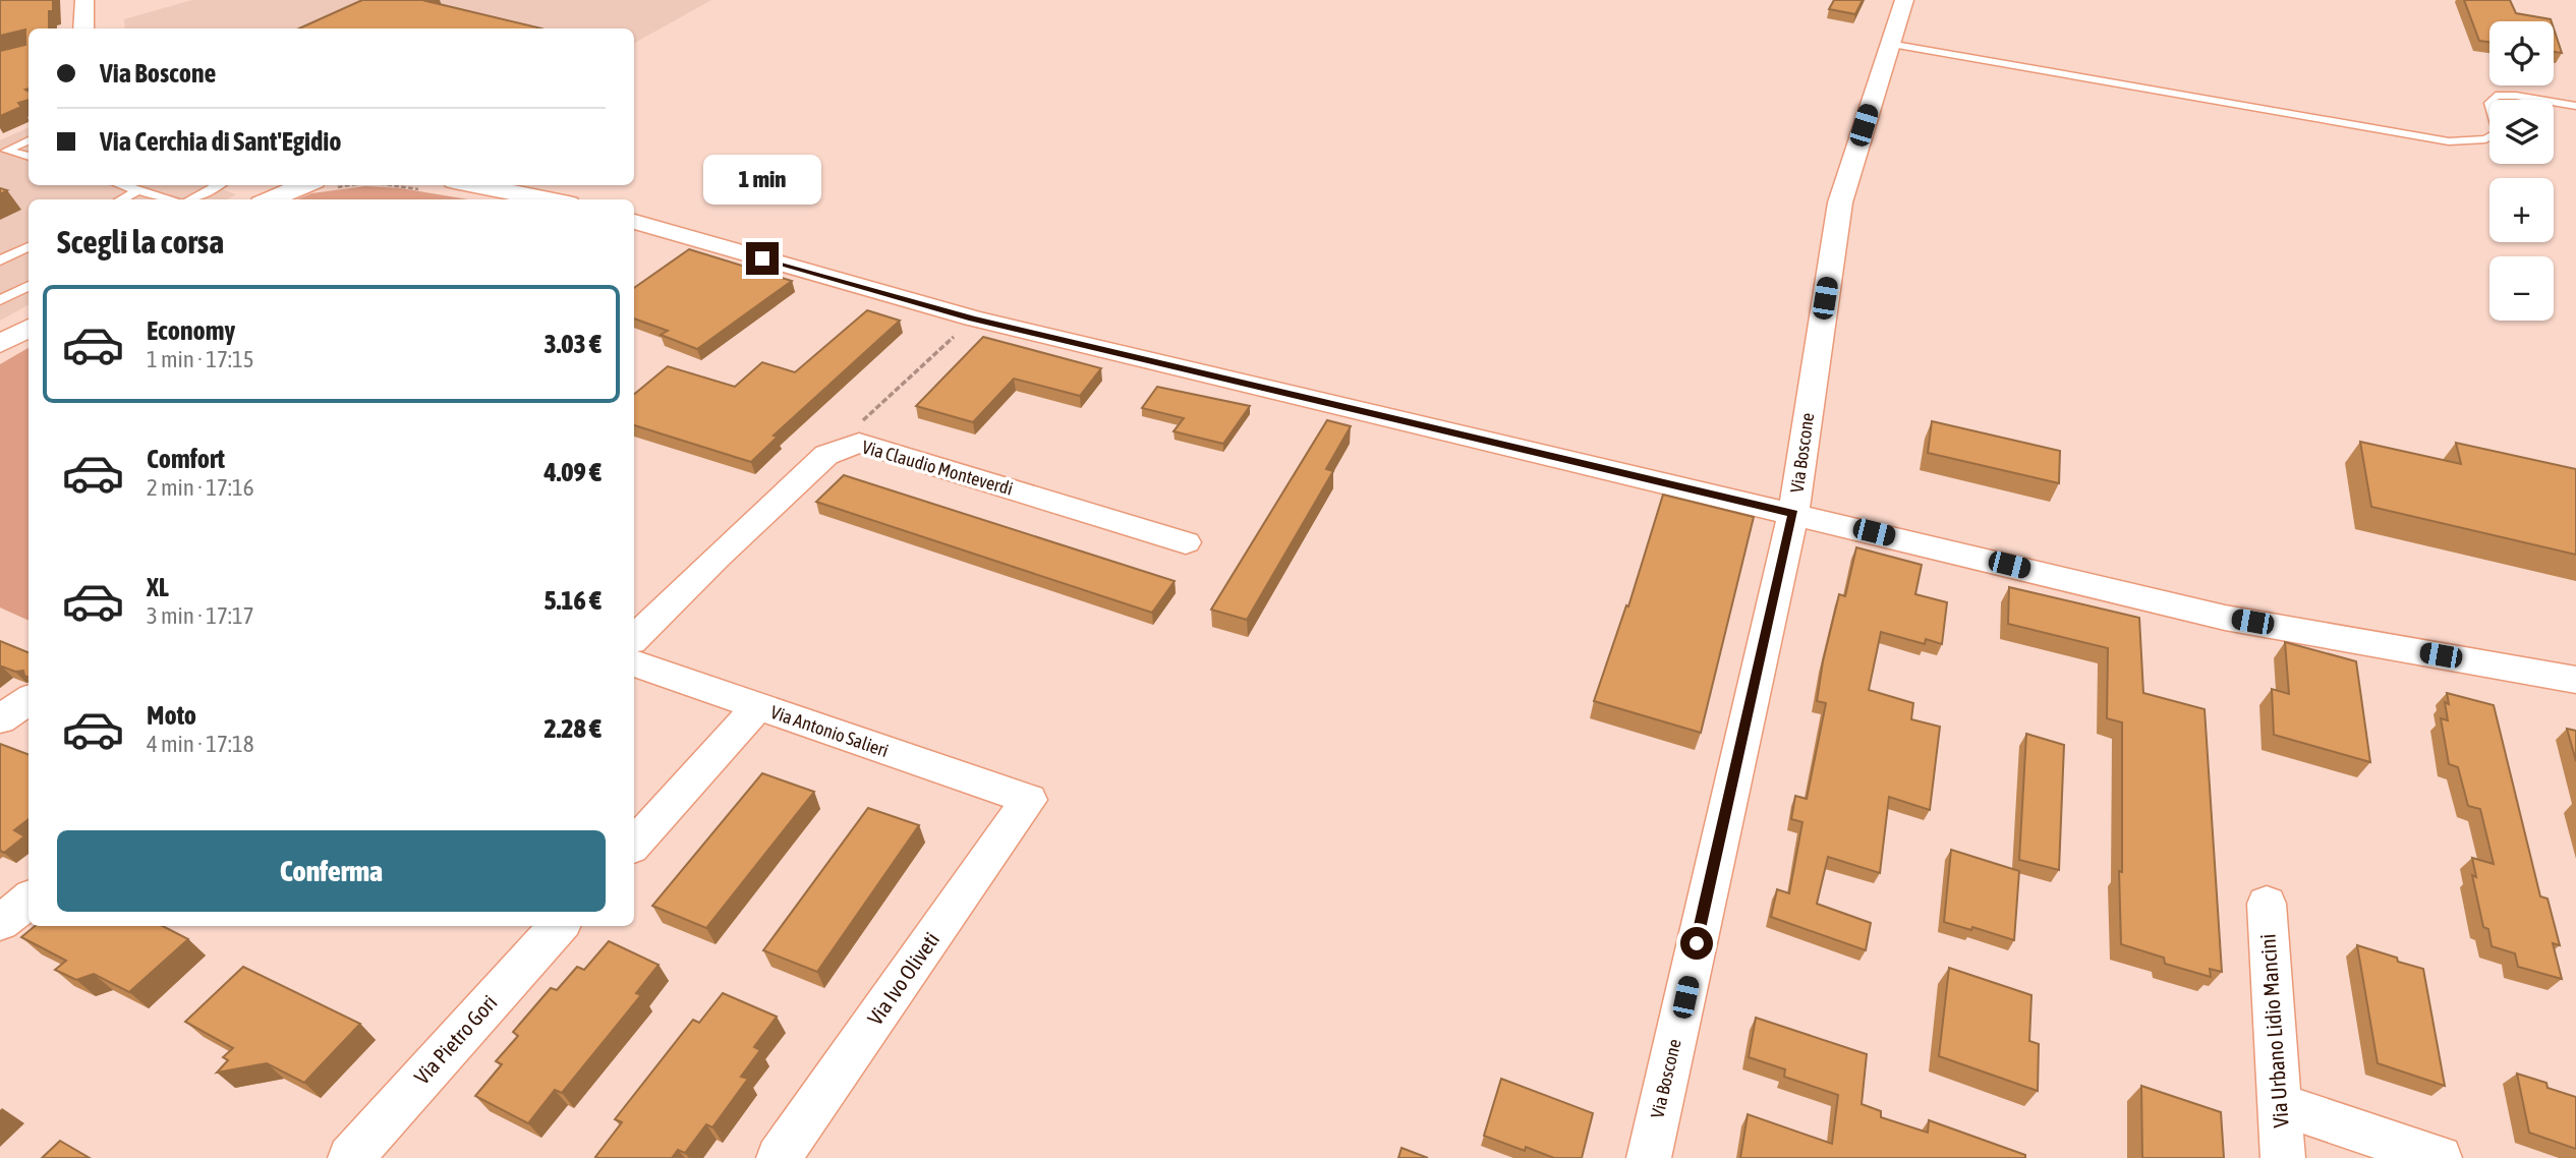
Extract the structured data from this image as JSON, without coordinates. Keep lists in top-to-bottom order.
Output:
{
  "streets": {
    "street": [
      "Via Boscone",
      "Via Claudio Monteverdi",
      "Via Antonio Salieri",
      "Via Ivo Oliveti",
      "Via Urbano Lidio Mancini",
      "Via Pietro Gori"
    ]
  },
  "crossings": [
    ["Via Antonio Salieri", "Via Ivo Oliveti"]
  ],
  "page": {
    "map_buttons": ["+", "−"],
    "banner": ["Via Boscone", "Via Cerchia di Sant'Egidio"],
    "bubble": "1 min",
    "heading": "Scegli la corsa",
    "list": [
      {
        "name": "Economy",
        "note": "1 min · 17:15",
        "value": "3.03 €"
      },
      {
        "name": "Comfort",
        "note": "2 min · 17:16",
        "value": "4.09 €"
      },
      {
        "name": "XL",
        "note": "3 min · 17:17",
        "value": "5.16 €"
      },
      {
        "name": "Moto",
        "note": "4 min · 17:18",
        "value": "2.28 €"
      }
    ],
    "buttons": "Conferma"
  }
}
